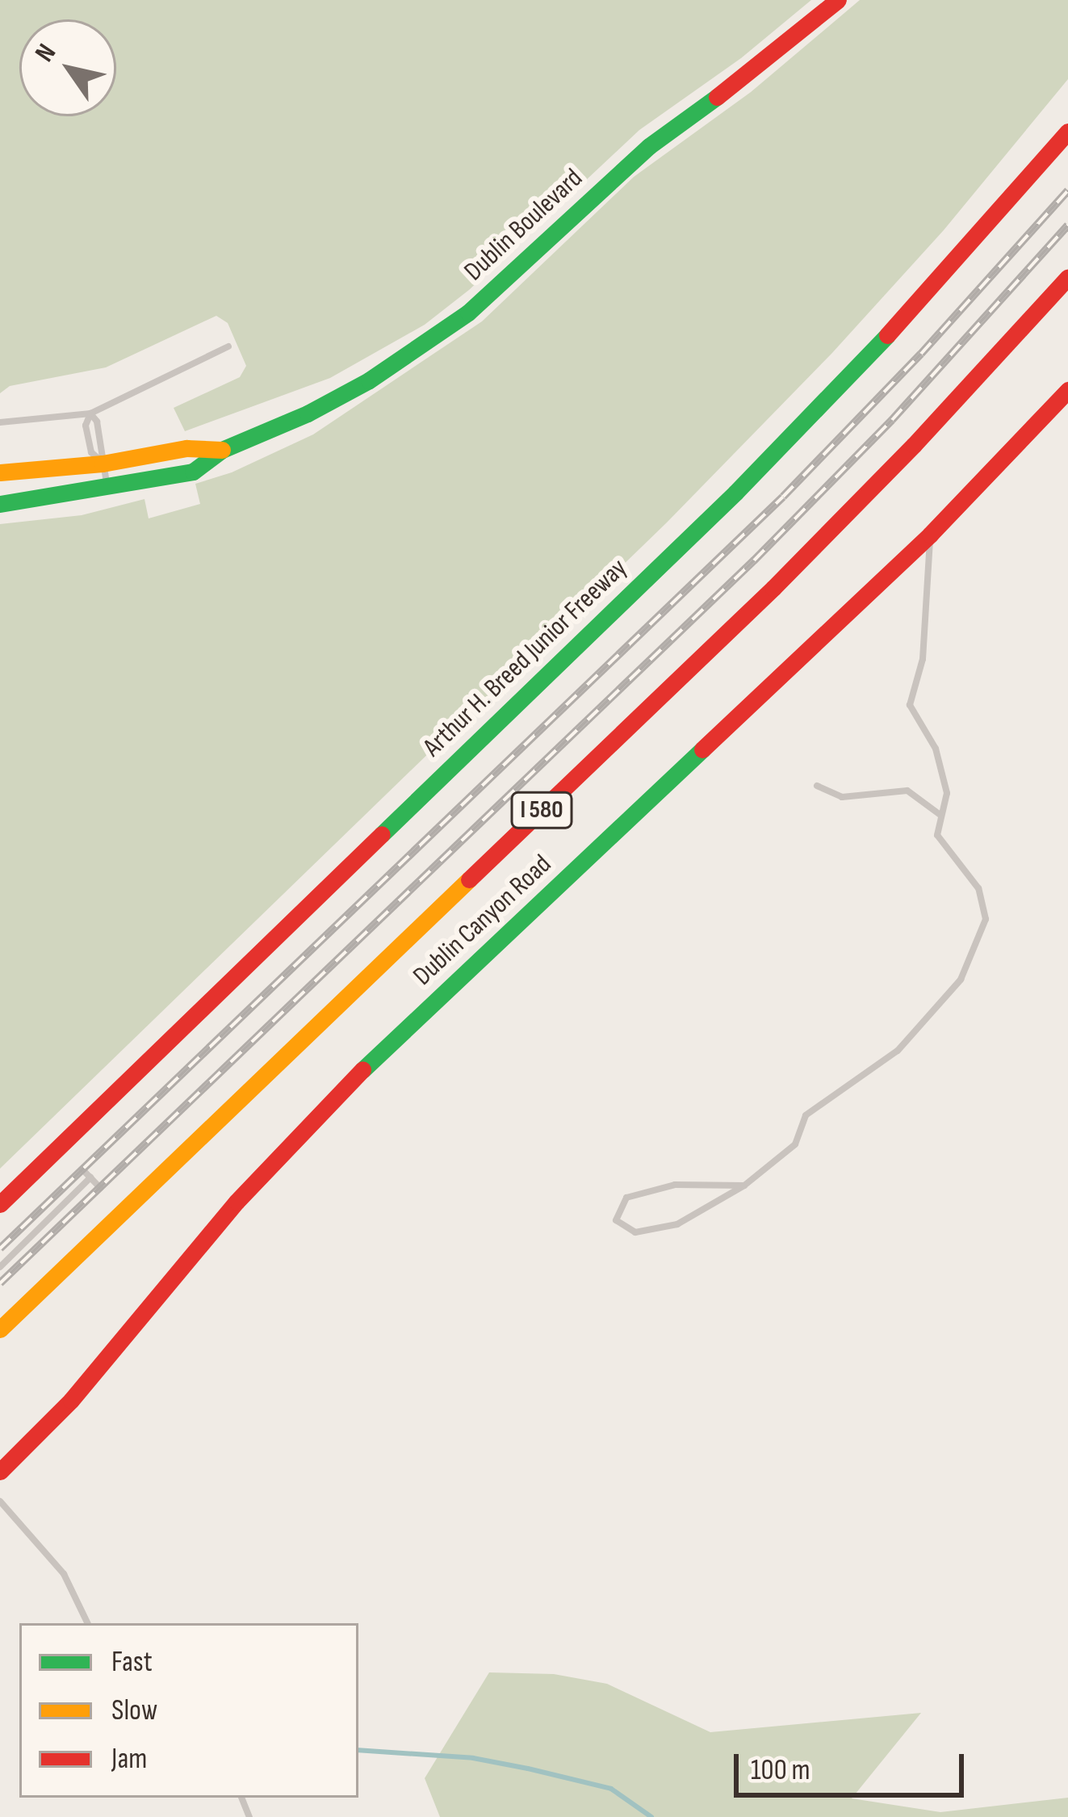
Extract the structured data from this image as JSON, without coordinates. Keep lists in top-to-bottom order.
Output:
{
  "streets": {
    "main road": [
      "Dublin Boulevard",
      "Arthur H. Breed Junior Freeway",
      "I 580",
      "Dublin Canyon Road"
    ]
  },
  "legend": ["Fast", "Slow", "Jam"],
  "scale_bar": "100 m",
  "north": "top left"
}
